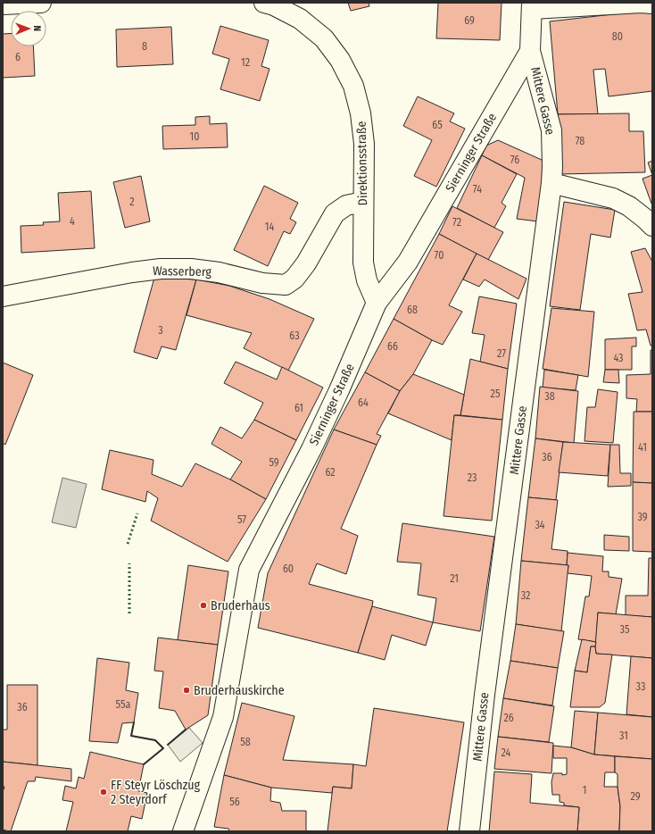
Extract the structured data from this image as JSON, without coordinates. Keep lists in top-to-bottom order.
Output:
{
  "streets": {
    "street": [
      "Mittere Gasse",
      "Sierninger Straße",
      "Direktionsstraße",
      "Wasserberg"
    ]
  },
  "crossings": [
    ["Mittere Gasse", "Sierninger Straße"],
    ["Sierninger Straße", "Direktionsstraße"],
    ["Direktionsstraße", "Wasserberg"]
  ],
  "places": ["Bruderhaus", "Bruderhauskirche", "FF Steyr Löschzug 2 Steyrdorf"],
  "house_numbers": [
    "69",
    "80",
    "8",
    "6",
    "12",
    "65",
    "10",
    "78",
    "76",
    "74",
    "2",
    "4",
    "72",
    "14",
    "70",
    "68",
    "3",
    "63",
    "66",
    "27",
    "43",
    "25",
    "38",
    "64",
    "61",
    "41",
    "36",
    "59",
    "62",
    "23",
    "39",
    "57",
    "34",
    "60",
    "21",
    "32",
    "35",
    "33",
    "55a",
    "36",
    "26",
    "31",
    "58",
    "24",
    "1",
    "29",
    "56"
  ],
  "north": "right"
}
